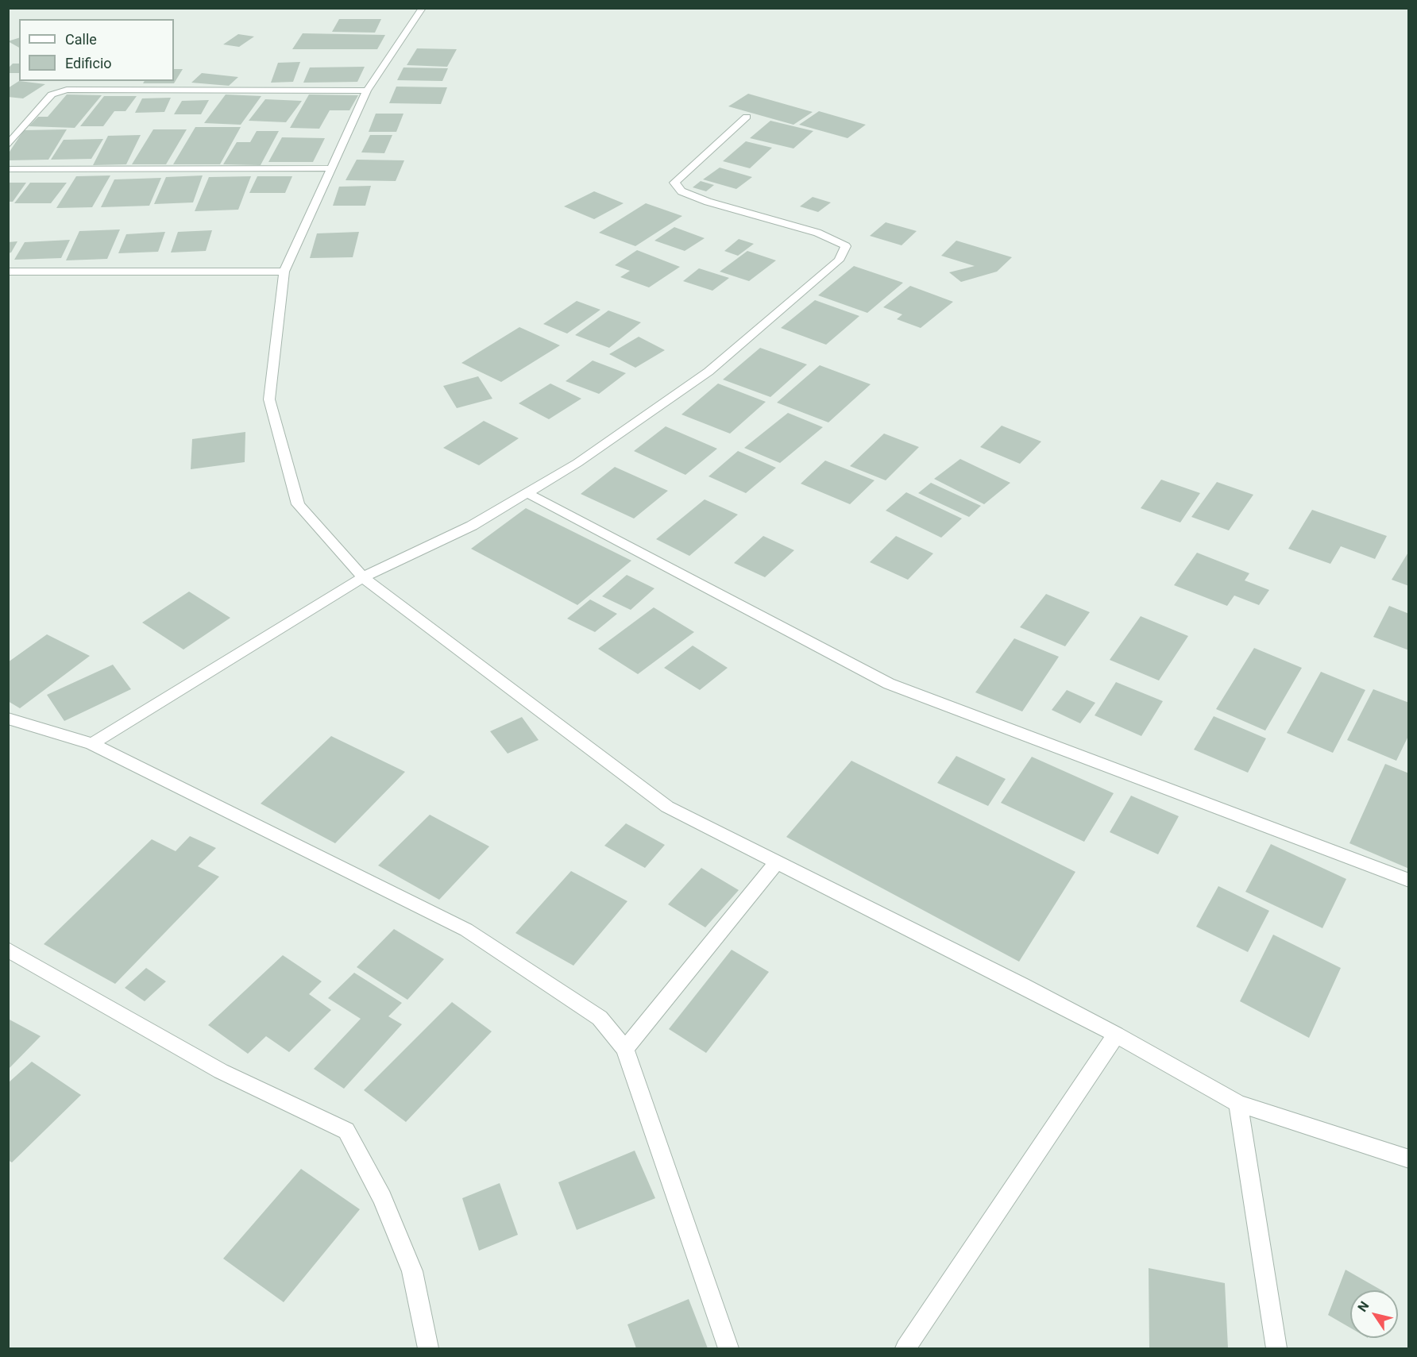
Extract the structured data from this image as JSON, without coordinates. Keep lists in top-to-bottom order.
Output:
{
  "legend": ["Calle", "Edificio"],
  "north": "top left"
}
